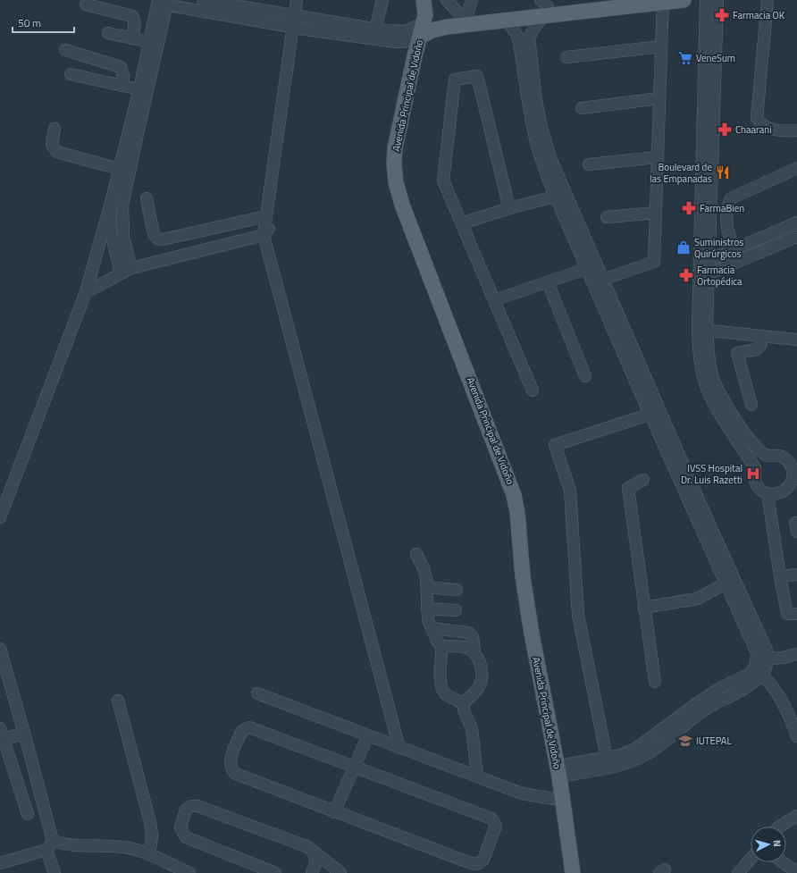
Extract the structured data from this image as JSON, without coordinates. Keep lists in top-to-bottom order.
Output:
{
  "streets": {
    "main road": ["Avenida Principal de Vidoño"]
  },
  "places": {
    "pharmacy": [
      "Farmacia OK",
      "Chaarani",
      "FarmaBien",
      "Farmacia Ortopédica"
    ],
    "supermarket": ["VeneSum"],
    "restaurant": ["Boulevard de las Empanadas"],
    "shop": ["Suministros Quirúrgicos"],
    "hospital": ["IVSS Hospital Dr. Luis Razetti"],
    "school or university": ["IUTEPAL"]
  },
  "scale_bar": "50 m",
  "north": "right"
}
